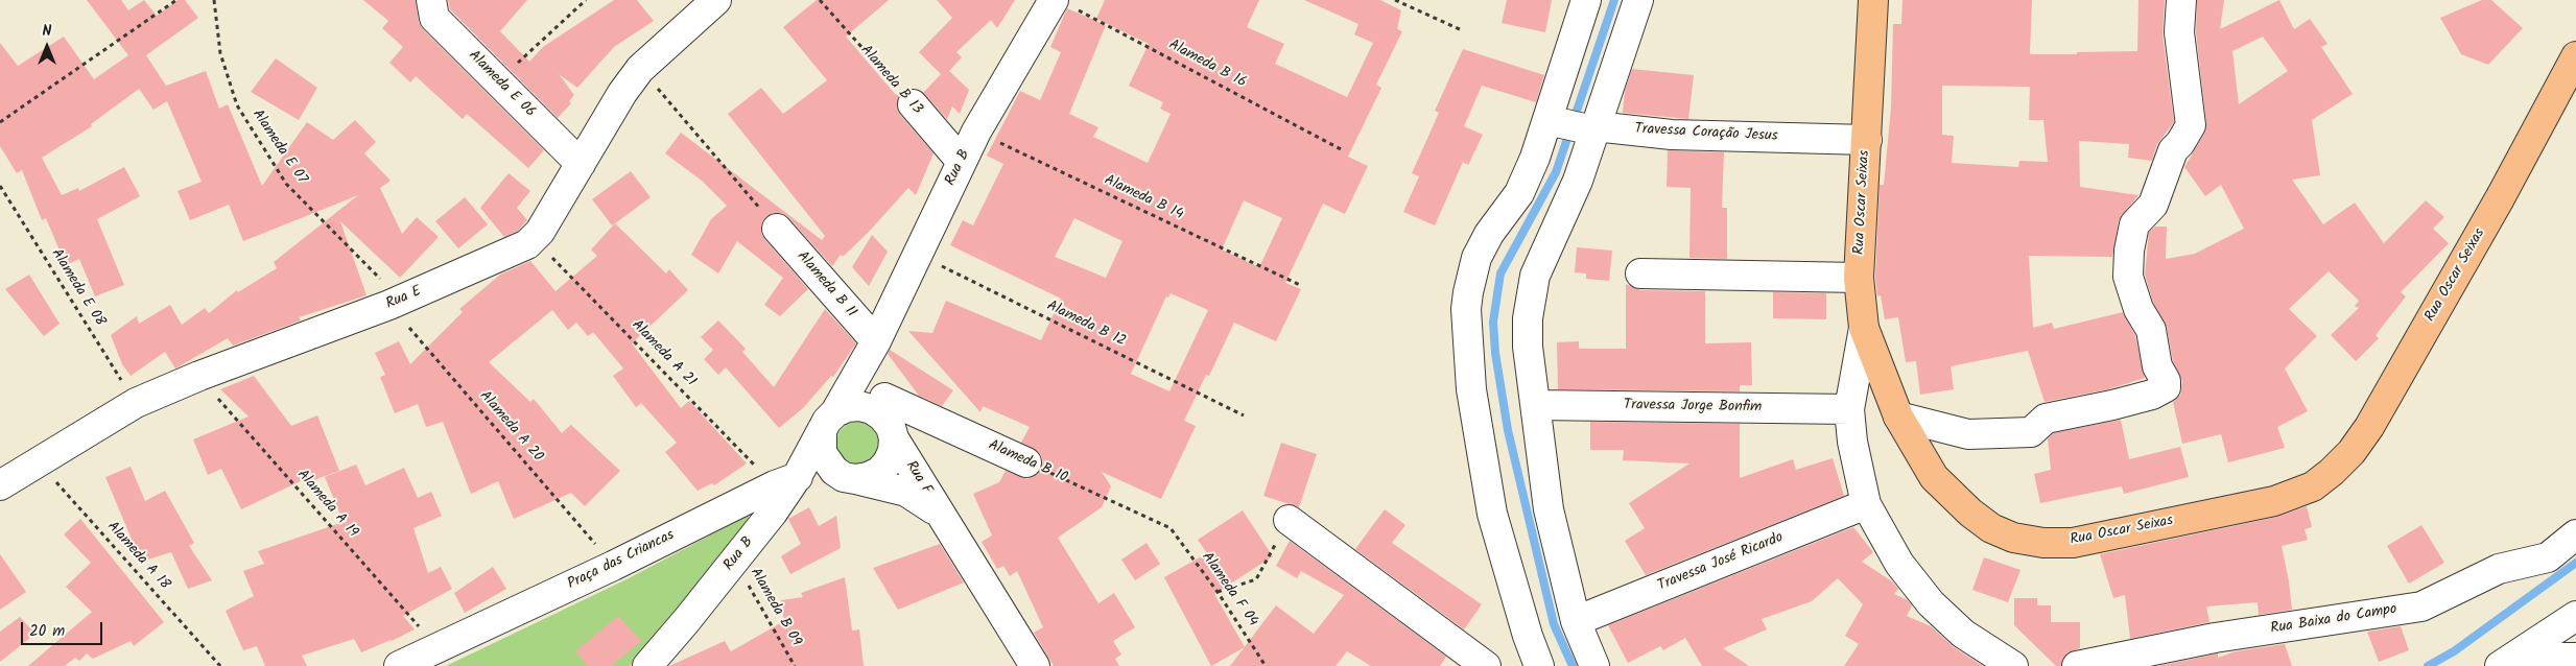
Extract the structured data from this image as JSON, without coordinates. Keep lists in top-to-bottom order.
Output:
{
  "streets": {
    "main road": ["Rua Oscar Seixas"],
    "street": [
      "Alameda B 13",
      "Alameda E 06",
      "Travessa Coração Jesus",
      "Rua B",
      "Alameda B 11",
      "Rua E",
      "Travessa Jorge Bonfim",
      "Alameda B 10",
      "Rua F",
      "Praça das Criancas",
      "Travessa José Ricardo",
      "Rua Baixa do Campo"
    ],
    "path": [
      "Alameda B 16",
      "Alameda E 07",
      "Alameda B 14",
      "Alameda E 08",
      "Alameda B 12",
      "Alameda A 21",
      "Alameda A 20",
      "Alameda A 19",
      "Alameda A 18",
      "Alameda F 04",
      "Alameda B 09"
    ]
  },
  "crossings": [
    ["Alameda B 16", "Rua B"],
    ["Alameda B 13", "Rua B"],
    ["Travessa Coração Jesus", "Rua Oscar Seixas"],
    ["Alameda E 07", "Rua E"],
    ["Alameda E 07", "Alameda A 20"],
    ["Rua B", "Alameda B 14"],
    ["Rua B", "Alameda B 11"],
    ["Rua B", "Alameda B 12"],
    ["Rua B", "Alameda A 21"],
    ["Rua B", "Rua F"],
    ["Rua B", "Praça das Criancas"],
    ["Rua B", "Alameda B 09"],
    ["Alameda E 08", "Rua E"],
    ["Rua E", "Alameda A 21"],
    ["Rua E", "Alameda A 20"],
    ["Rua E", "Alameda A 19"],
    ["Rua E", "Alameda A 18"],
    ["Alameda A 21", "Praça das Criancas"],
    ["Alameda A 20", "Praça das Criancas"],
    ["Alameda B 10", "Alameda F 04"],
    ["Alameda A 19", "Praça das Criancas"]
  ],
  "scale_bar": "20 m",
  "north": "top"
}
